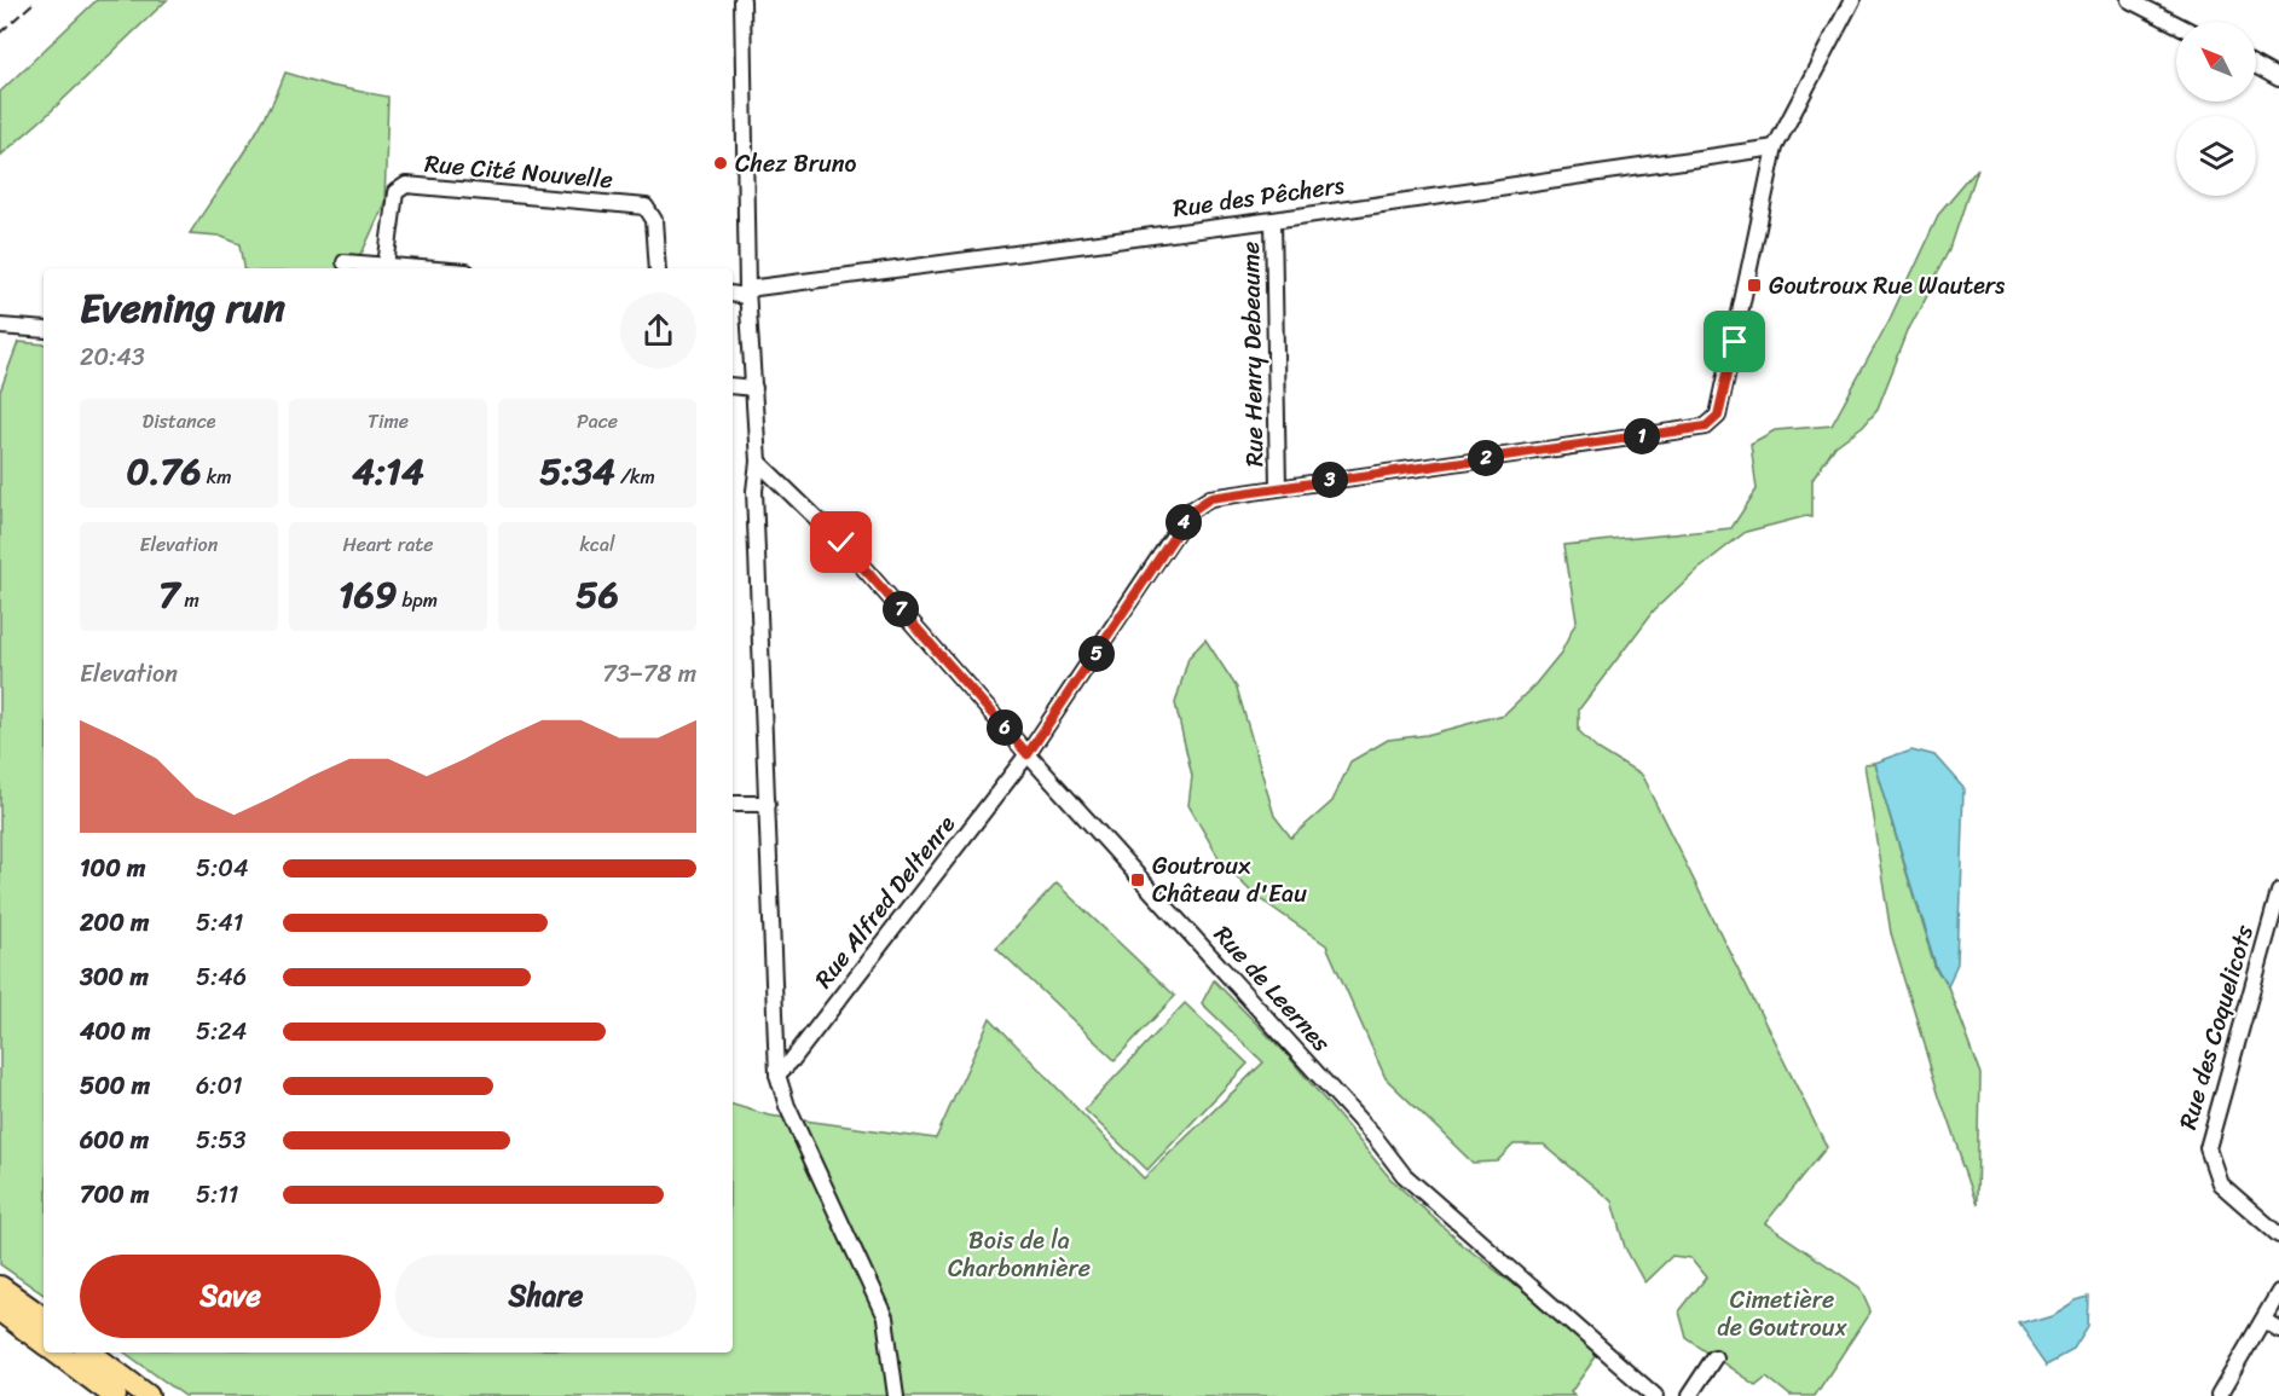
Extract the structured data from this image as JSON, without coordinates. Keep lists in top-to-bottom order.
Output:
{
  "streets": {
    "street": [
      "Rue Cité Nouvelle",
      "Rue des Pêchers",
      "Rue Henry Debeaume",
      "Rue Alfred Deltenre",
      "Rue de Leernes",
      "Rue des Coquelicots"
    ]
  },
  "crossings": [
    ["Rue des Pêchers", "Rue Henry Debeaume"],
    ["Rue des Pêchers", "Rue Alfred Deltenre"],
    ["Rue Henry Debeaume", "Rue Alfred Deltenre"],
    ["Rue Alfred Deltenre", "Rue de Leernes"]
  ],
  "parks": ["Bois de la Charbonnière", "Cimetière de Goutroux"],
  "places": {
    "other": ["Chez Bruno"],
    "transit": ["Goutroux Rue Wauters", "Goutroux Château d'Eau"]
  },
  "north": "top left",
  "page": {
    "heading": ["Evening run", "20:43"],
    "stats": [
      ["Distance", "0.76 km"],
      ["Time", "4:14"],
      ["Pace", "5:34 /km"],
      ["Elevation", "7 m"],
      ["Heart rate", "169 bpm"],
      ["kcal", "56"]
    ],
    "pins": [
      "1",
      "2",
      "3",
      "4",
      "7",
      "5",
      "6"
    ],
    "chart": ["Elevation", "73–78 m"],
    "list": [
      {
        "name": "100 m",
        "note": "5:04"
      },
      {
        "name": "200 m",
        "note": "5:41"
      },
      {
        "name": "300 m",
        "note": "5:46"
      },
      {
        "name": "400 m",
        "note": "5:24"
      },
      {
        "name": "500 m",
        "note": "6:01"
      },
      {
        "name": "600 m",
        "note": "5:53"
      },
      {
        "name": "700 m",
        "note": "5:11"
      }
    ],
    "buttons": ["Save", "Share"]
  }
}
